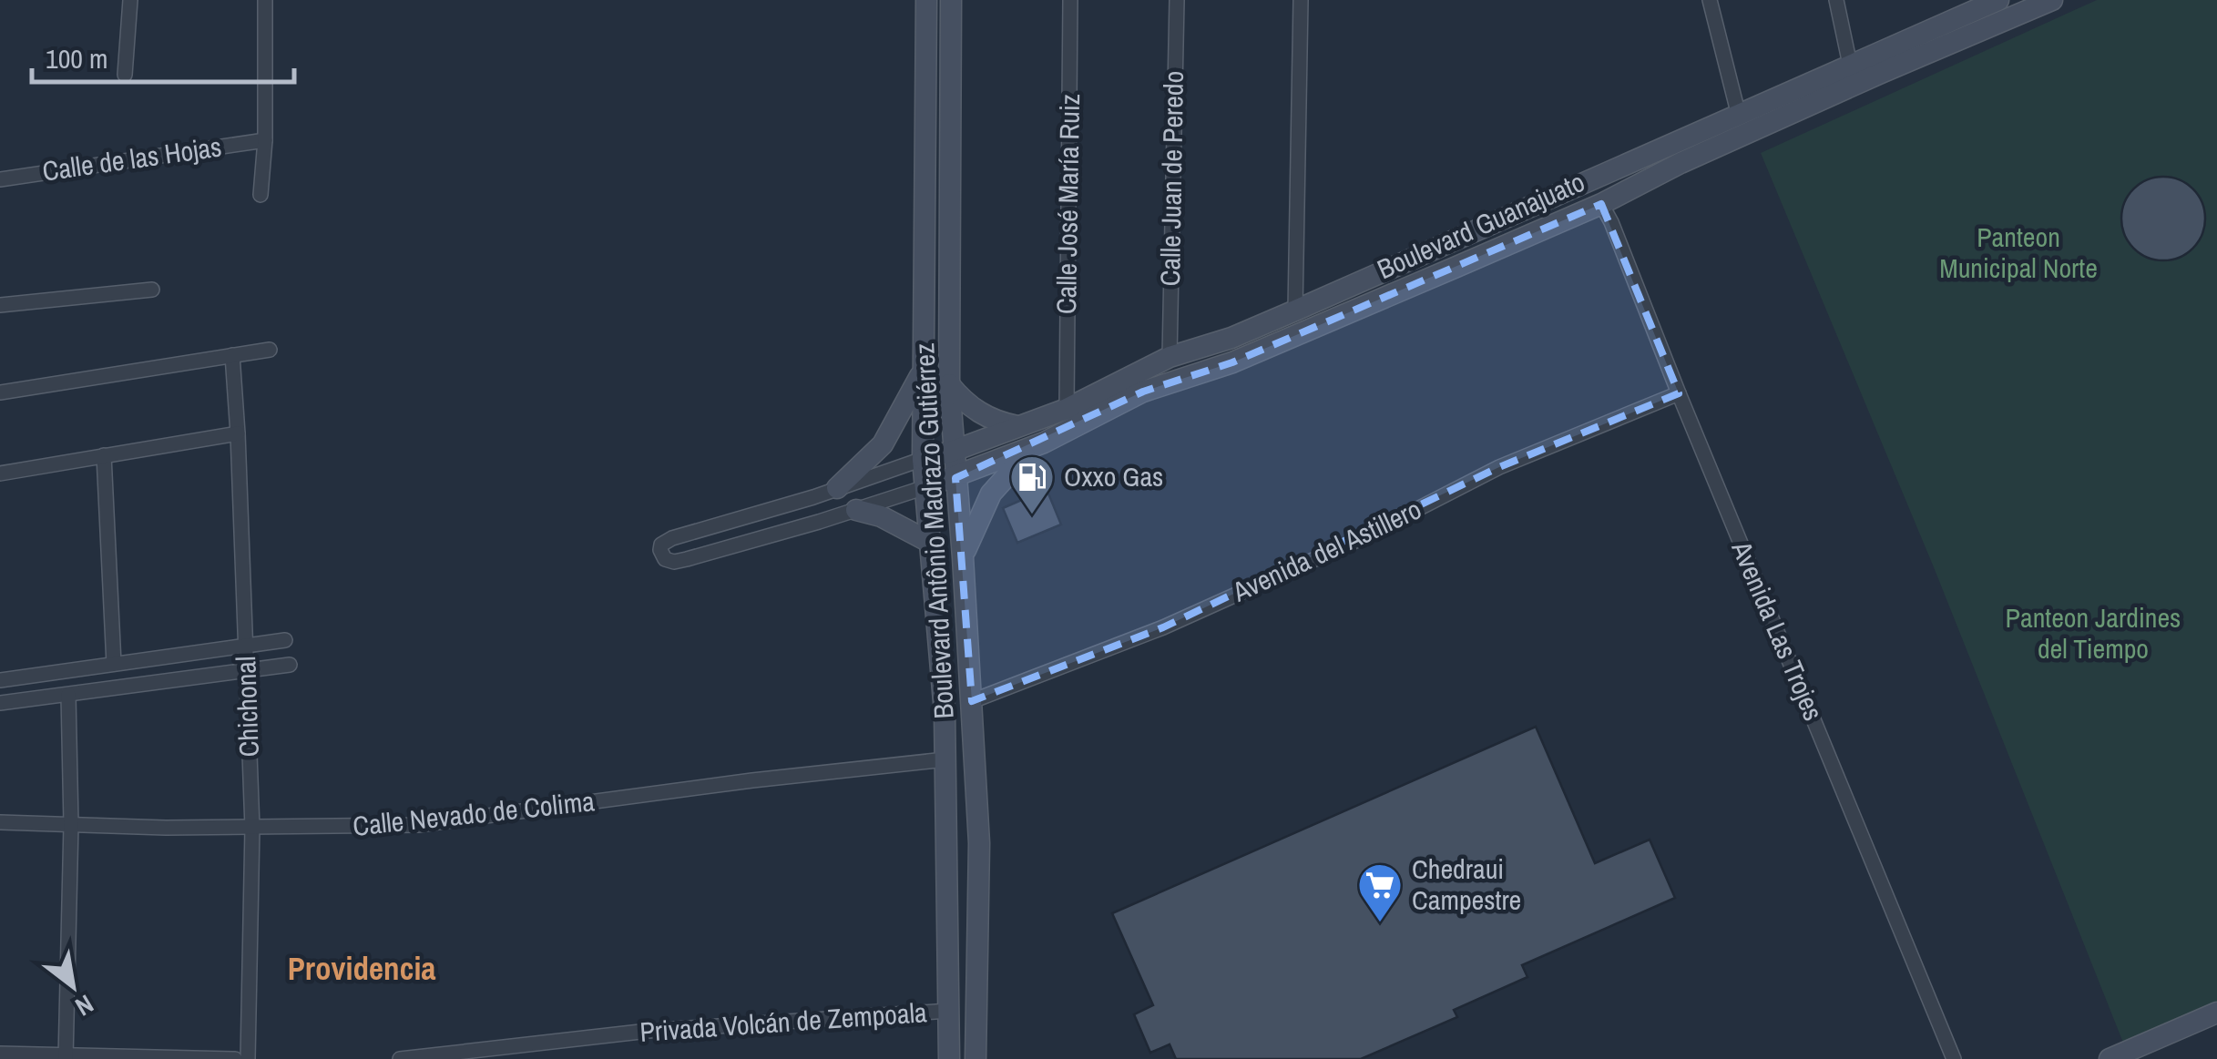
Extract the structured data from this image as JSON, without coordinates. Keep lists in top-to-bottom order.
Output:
{
  "streets": {
    "street": [
      "Calle de las Hojas",
      "Calle Juan de Peredo",
      "Calle José María Ruiz",
      "Boulevard Guanajuato",
      "Boulevard Antônio Madrazo Gutiérrez",
      "Avenida del Astillero",
      "Avenida Las Trojes",
      "Chichonal",
      "Calle Nevado de Colima",
      "Privada Volcán de Zempoala"
    ]
  },
  "crossings": [
    ["Calle Juan de Peredo", "Boulevard Guanajuato"],
    ["Calle José María Ruiz", "Boulevard Guanajuato"],
    ["Boulevard Guanajuato", "Boulevard Antônio Madrazo Gutiérrez"],
    ["Boulevard Guanajuato", "Avenida Las Trojes"],
    ["Boulevard Antônio Madrazo Gutiérrez", "Avenida del Astillero"],
    ["Boulevard Antônio Madrazo Gutiérrez", "Calle Nevado de Colima"],
    ["Boulevard Antônio Madrazo Gutiérrez", "Privada Volcán de Zempoala"],
    ["Avenida del Astillero", "Avenida Las Trojes"],
    ["Chichonal", "Calle Nevado de Colima"]
  ],
  "districts": ["Providencia"],
  "parks": ["Panteon Municipal Norte", "Panteon Jardines del Tiempo"],
  "places": {
    "fuel station": ["Oxxo Gas"],
    "supermarket": ["Chedraui Campestre"]
  },
  "scale_bar": "100 m",
  "north": "bottom right"
}
